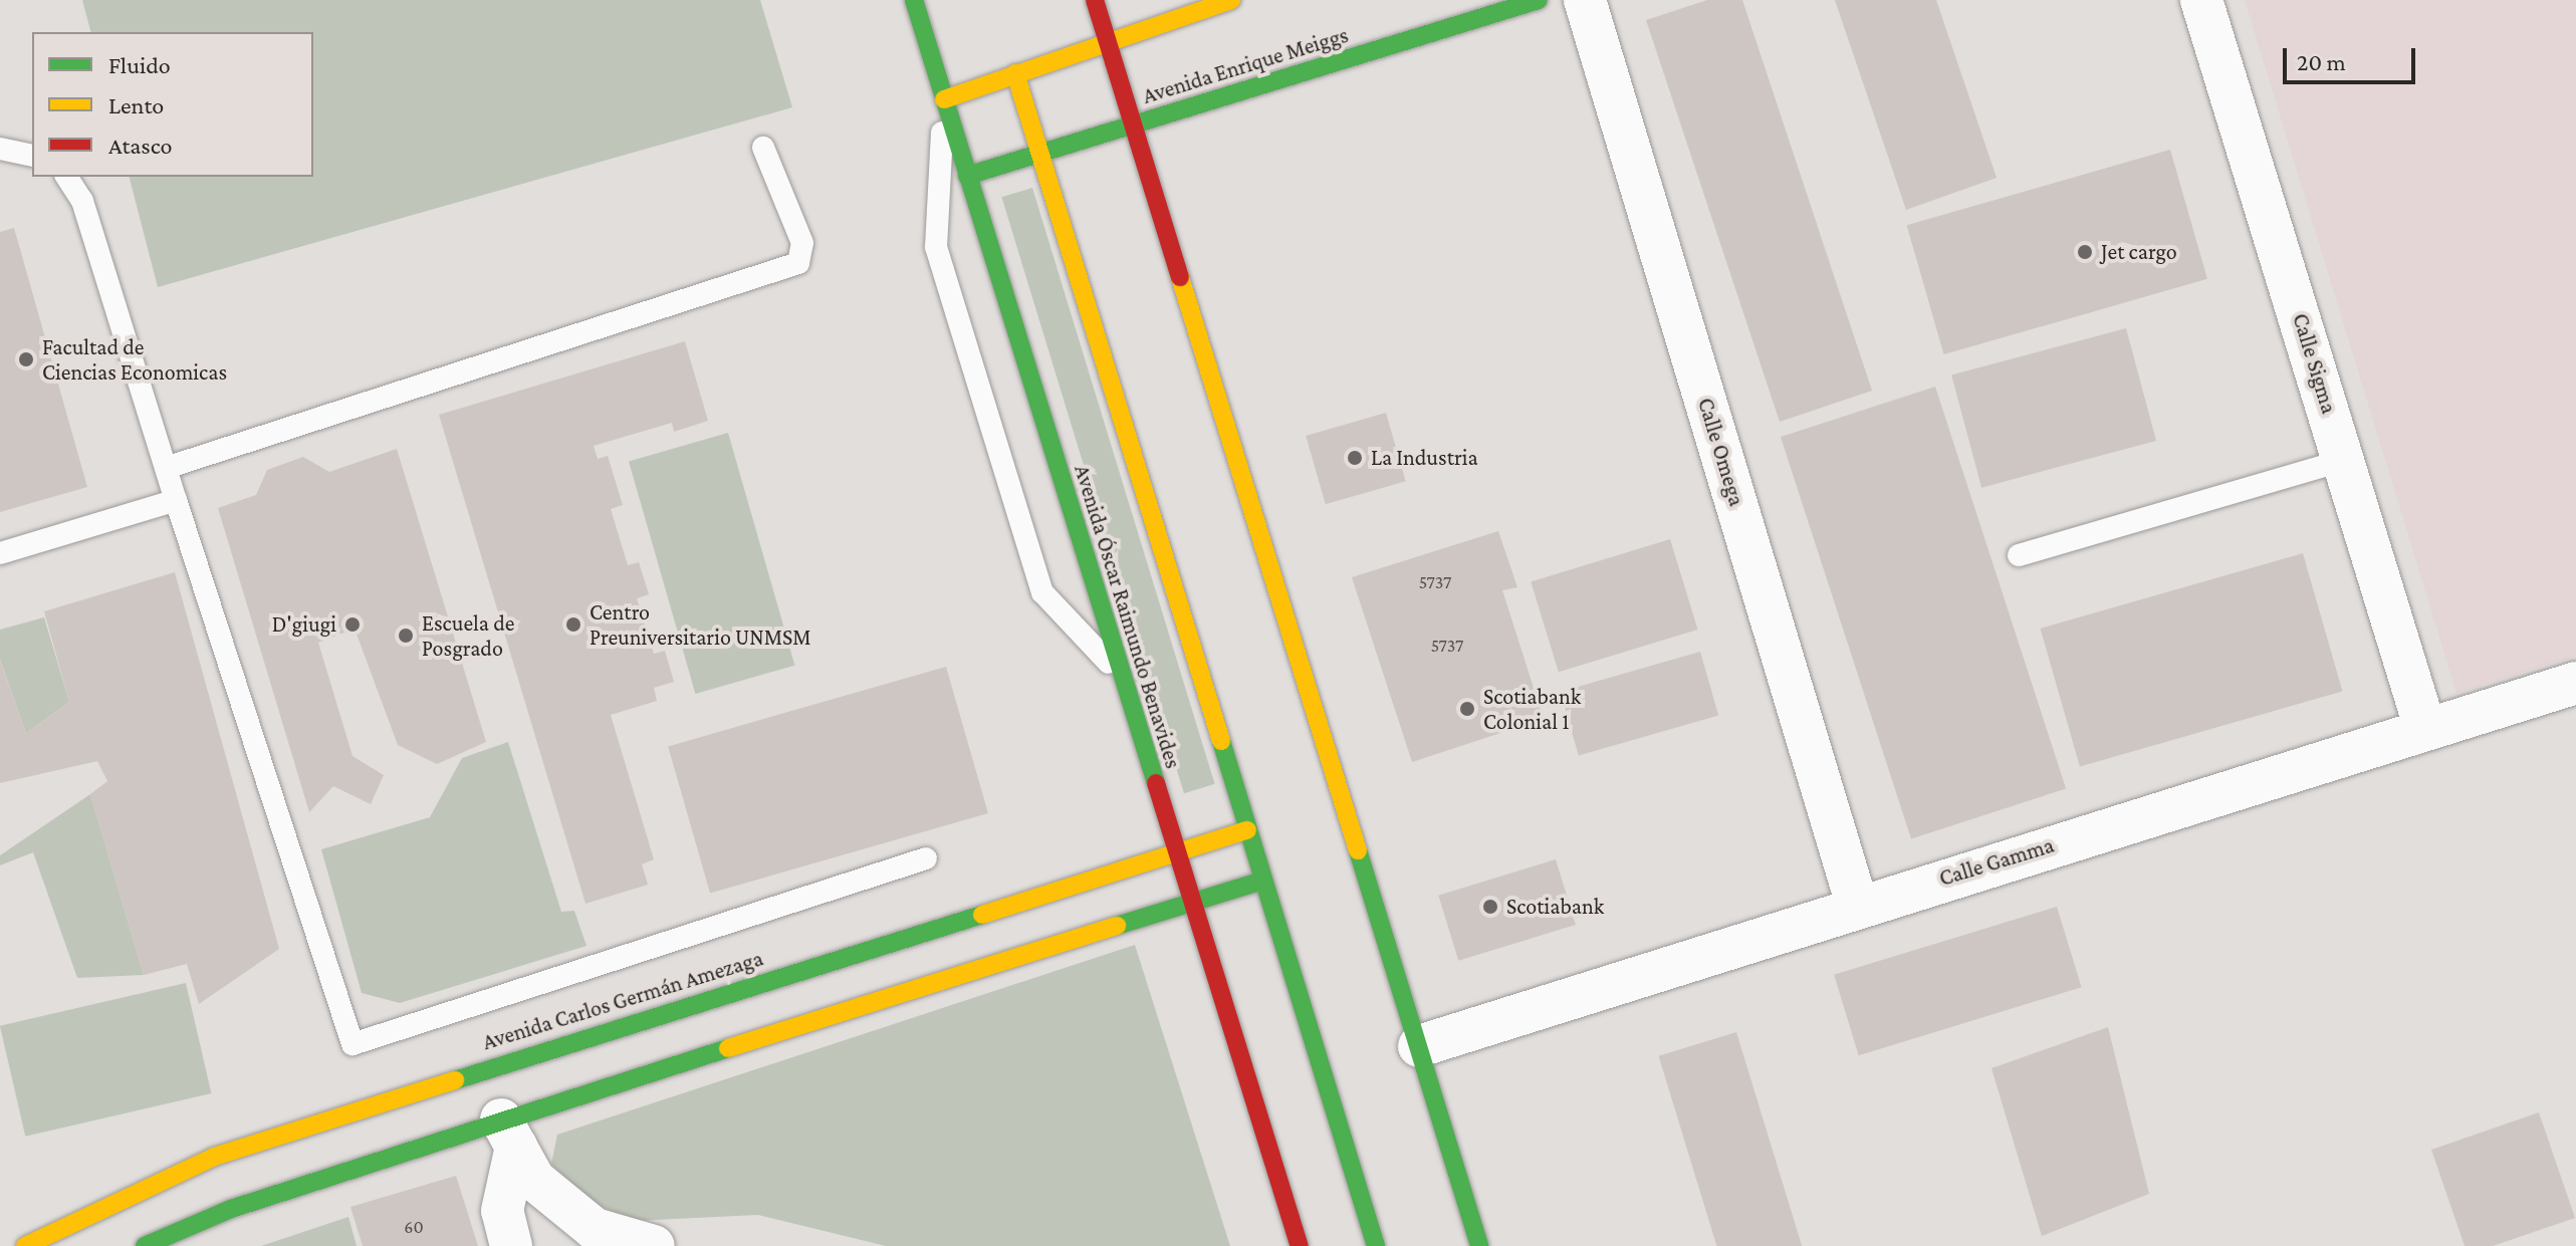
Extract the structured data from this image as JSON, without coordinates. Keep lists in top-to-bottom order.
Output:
{
  "streets": {
    "main road": ["Avenida Enrique Meiggs", "Avenida Óscar Raimundo Benavides", "Avenida Carlos Germán Amezaga"],
    "street": ["Calle Sigma", "Calle Omega", "Calle Gamma"]
  },
  "crossings": [
    ["Avenida Enrique Meiggs", "Avenida Óscar Raimundo Benavides"],
    ["Calle Sigma", "Calle Gamma"],
    ["Calle Omega", "Calle Gamma"],
    ["Avenida Óscar Raimundo Benavides", "Avenida Carlos Germán Amezaga"]
  ],
  "places": [
    "Jet cargo",
    "Facultad de Ciencias Economicas",
    "La Industria",
    "D'giugi",
    "Centro Preuniversitario UNMSM",
    "Escuela de Posgrado",
    "Scotiabank Colonial 1",
    "Scotiabank"
  ],
  "house_numbers": ["5737", "5737", "60"],
  "legend": ["Fluido", "Lento", "Atasco"],
  "scale_bar": "20 m"
}
